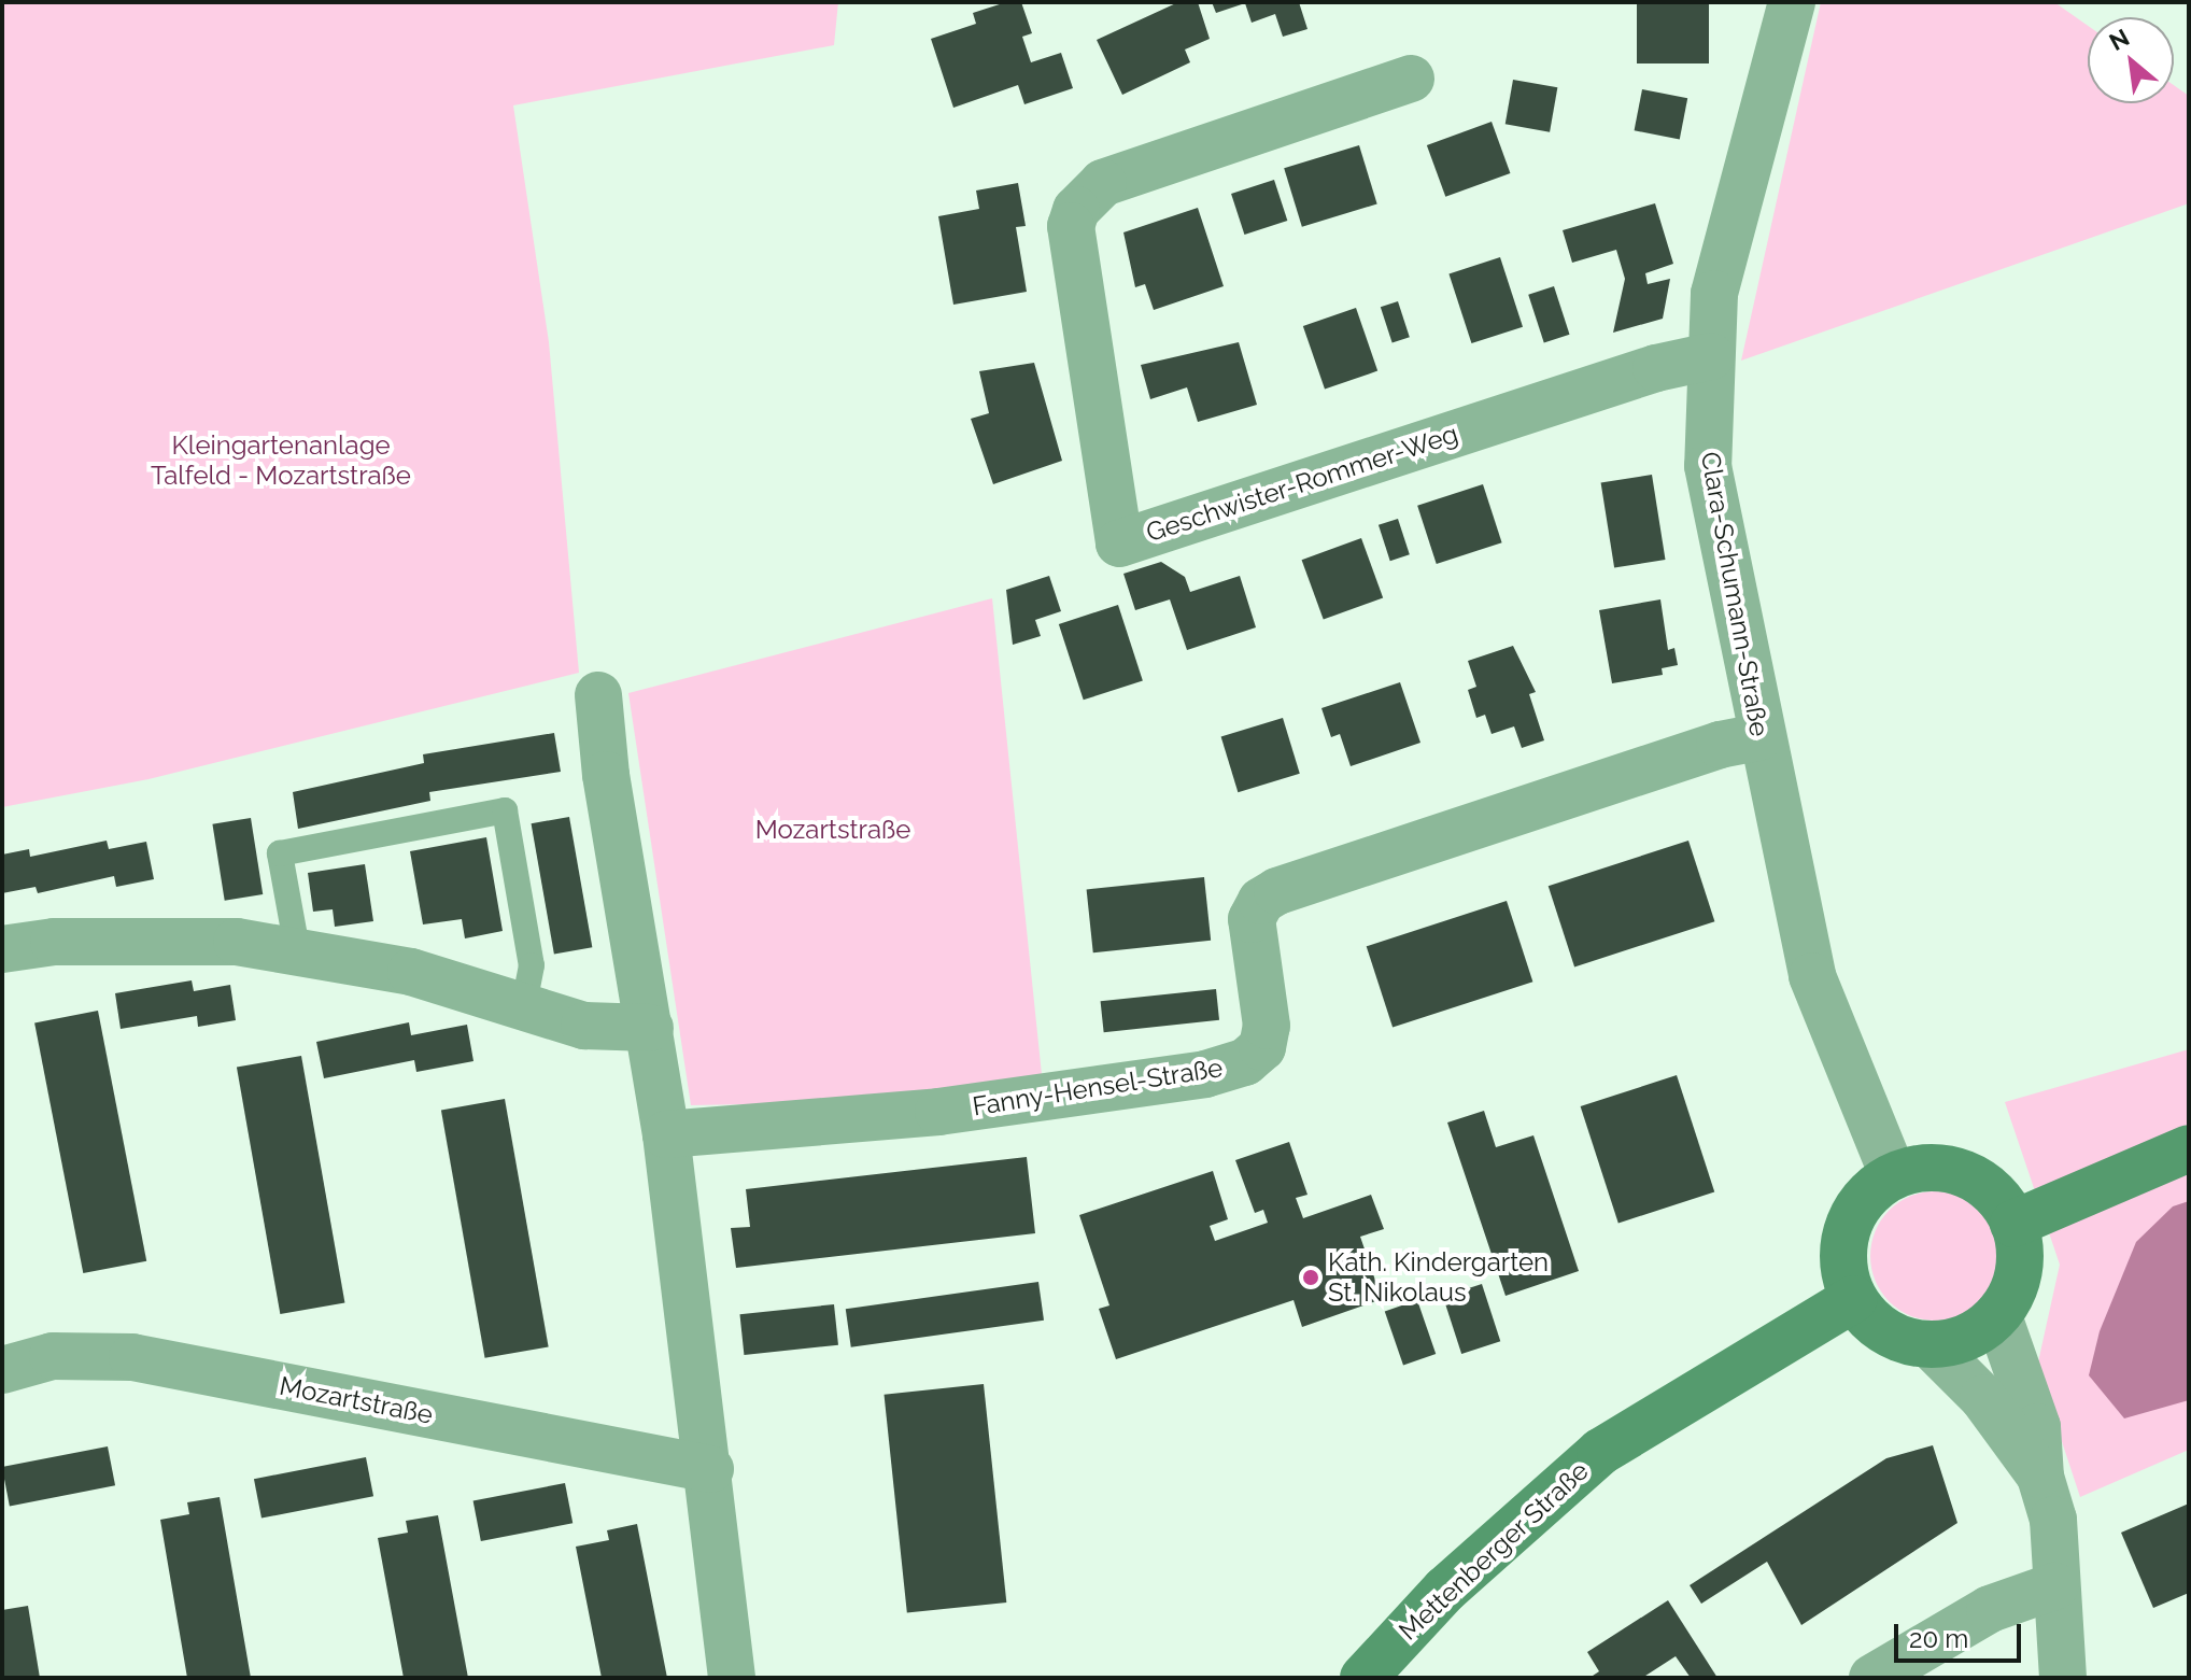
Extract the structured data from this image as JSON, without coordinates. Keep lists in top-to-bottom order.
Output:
{
  "streets": {
    "main road": ["Mettenberger Straße"],
    "street": [
      "Geschwister-Rommer-Weg",
      "Clara-Schumann-Straße",
      "Fanny-Hensel-Straße",
      "Mozartstraße"
    ]
  },
  "crossings": [
    ["Geschwister-Rommer-Weg", "Clara-Schumann-Straße"],
    ["Clara-Schumann-Straße", "Fanny-Hensel-Straße"],
    ["Clara-Schumann-Straße", "Mettenberger Straße"]
  ],
  "parks": ["Kleingartenanlage Talfeld - Mozartstraße", "Mozartstraße"],
  "places": ["Kath. Kindergarten St. Nikolaus"],
  "scale_bar": "20 m",
  "north": "top left"
}
